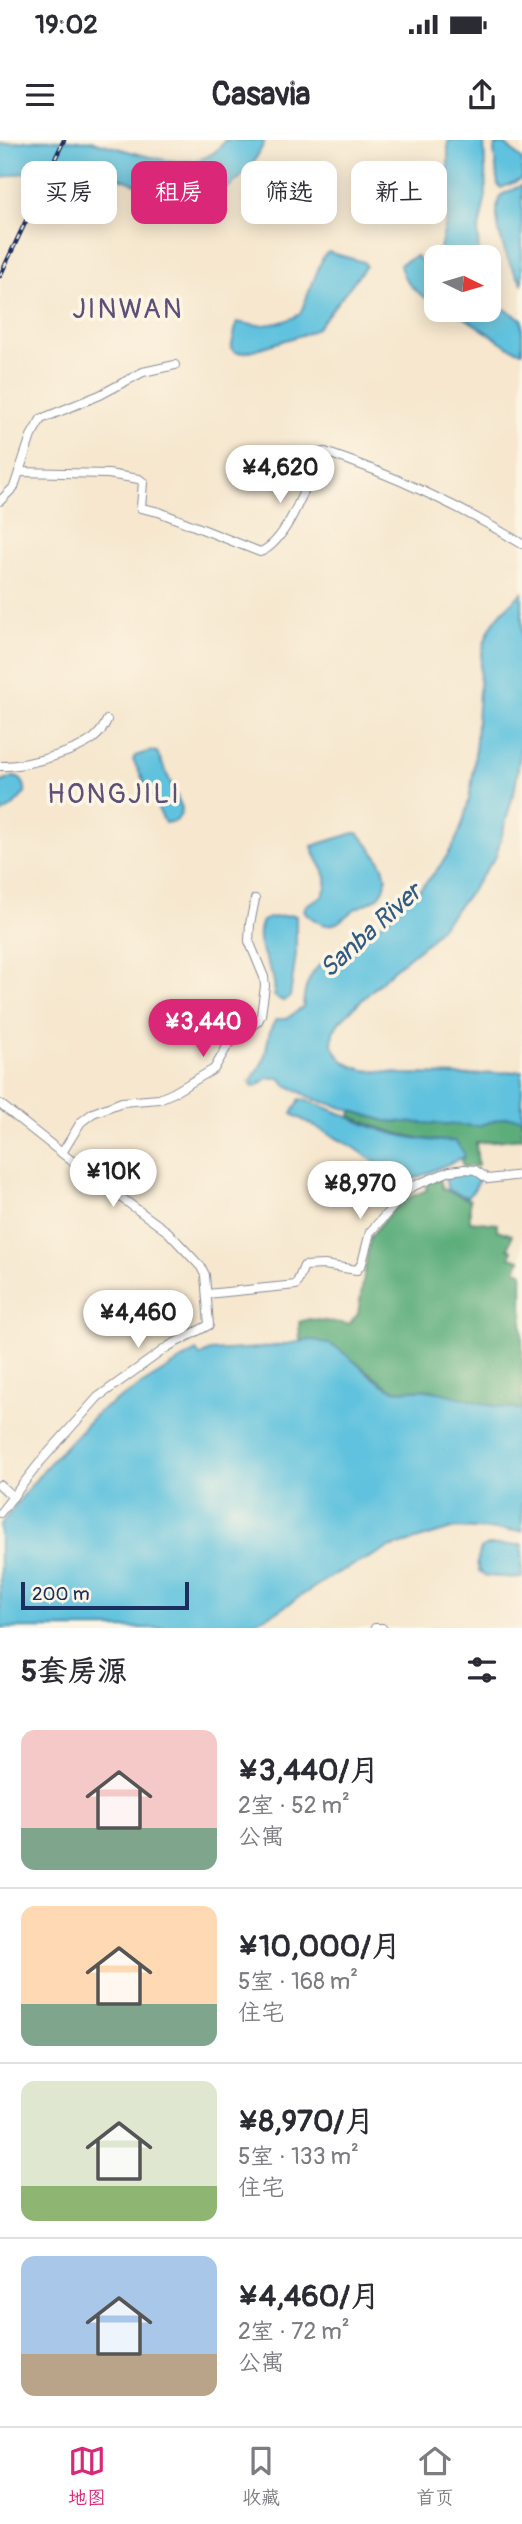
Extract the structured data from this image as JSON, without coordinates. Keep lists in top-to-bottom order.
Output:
{
  "districts": ["JINWAN", "HONGJILI"],
  "water": ["Sanba River"],
  "scale_bar": "200 m",
  "north": "right",
  "page": {
    "status": "19:02",
    "header": "Casavia",
    "chip": [
      "买房",
      "租房",
      "筛选",
      "新上"
    ],
    "price": [
      "¥4,620",
      "¥3,440",
      "¥10K",
      "¥8,970",
      "¥4,460"
    ],
    "scale": "200 m",
    "heading": "5套房源",
    "list": [
      {
        "name": "¥3,440/月",
        "note": "2室 · 52 m² · 公寓"
      },
      {
        "name": "¥10,000/月",
        "note": "5室 · 168 m² · 住宅"
      },
      {
        "name": "¥8,970/月",
        "note": "5室 · 133 m² · 住宅"
      },
      {
        "name": "¥4,460/月",
        "note": "2室 · 72 m² · 公寓"
      }
    ],
    "tabs": ["地图", "收藏", "首页"]
  }
}
